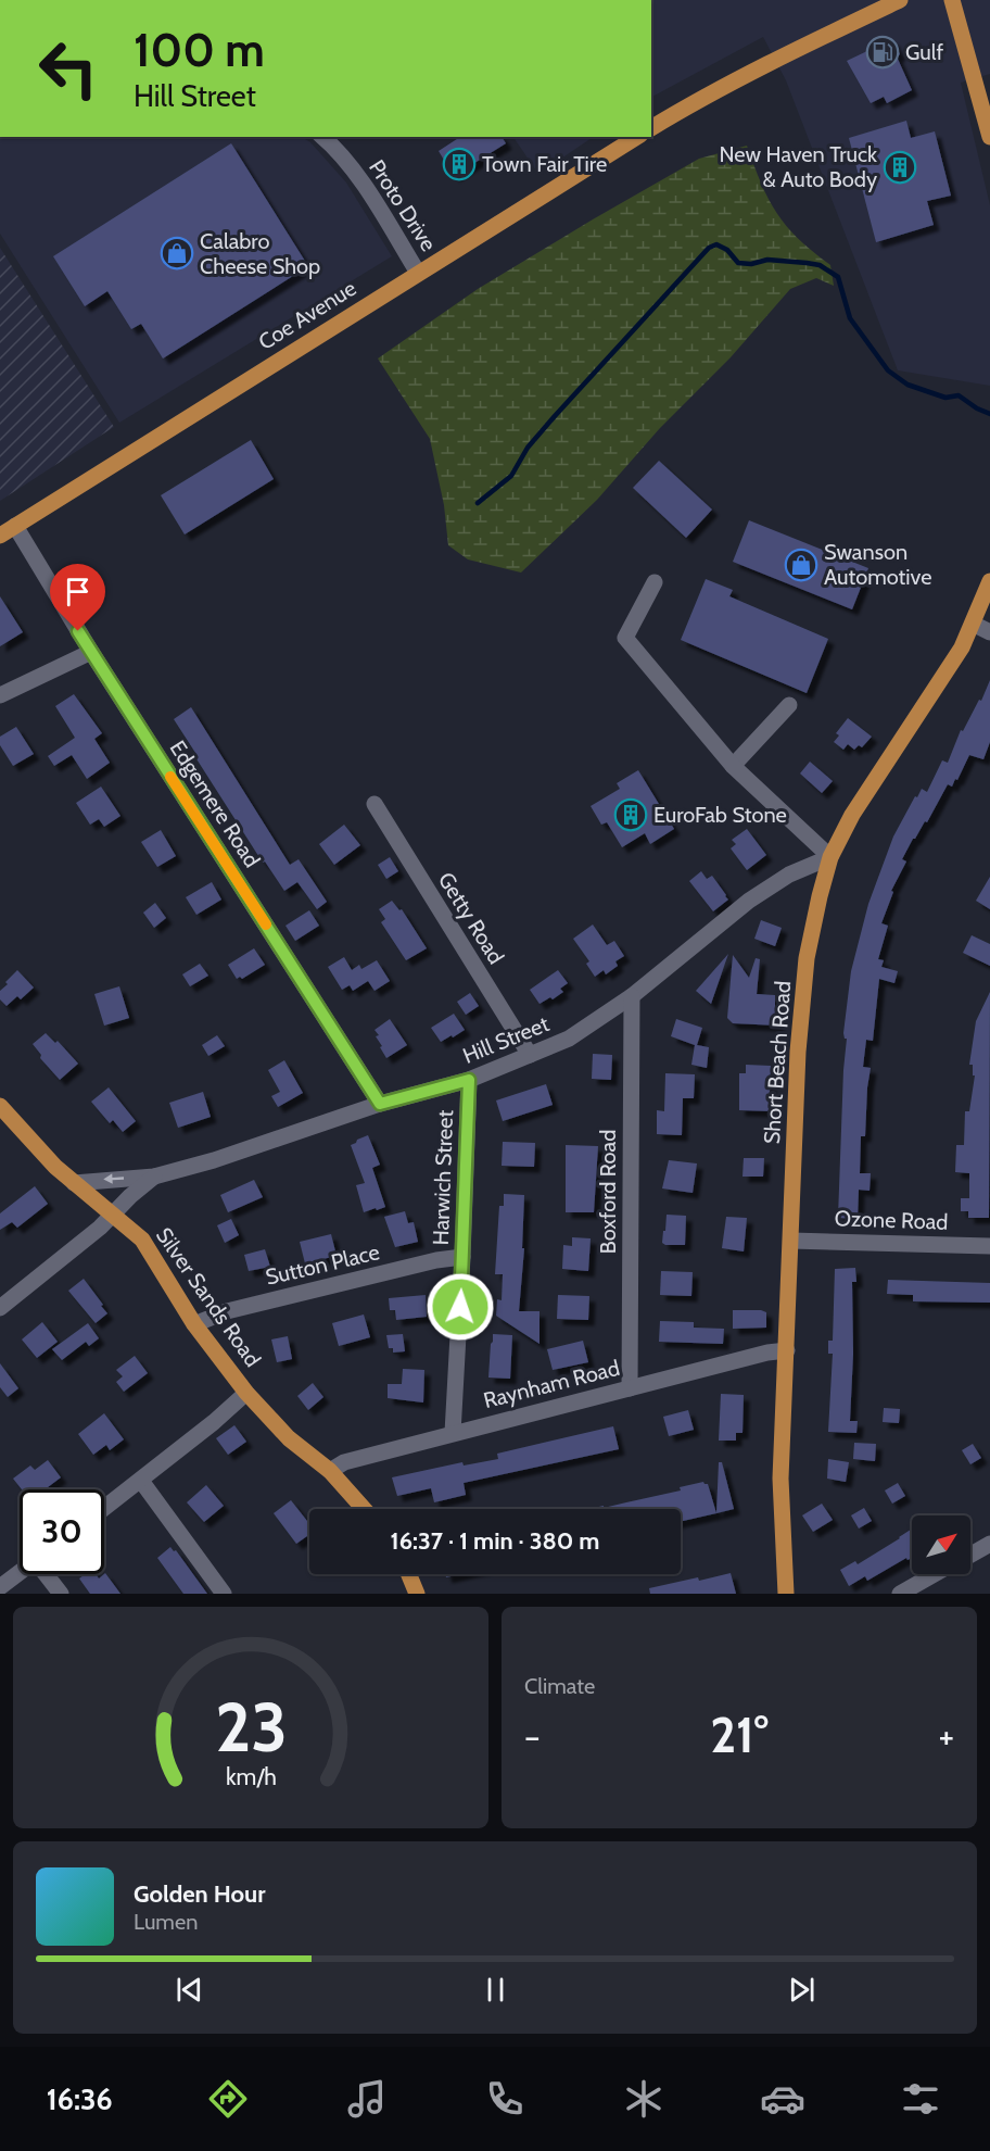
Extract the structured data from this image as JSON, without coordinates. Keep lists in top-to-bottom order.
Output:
{
  "streets": {
    "main road": ["Coe Avenue", "Short Beach Road", "Silver Sands Road"],
    "street": [
      "Proto Drive",
      "Edgemere Road",
      "Getty Road",
      "Hill Street",
      "Harwich Street",
      "Boxford Road",
      "Ozone Road",
      "Sutton Place",
      "Raynham Road"
    ]
  },
  "crossings": [
    ["Proto Drive", "Coe Avenue"],
    ["Coe Avenue", "Edgemere Road"],
    ["Edgemere Road", "Hill Street"],
    ["Getty Road", "Hill Street"],
    ["Hill Street", "Short Beach Road"],
    ["Hill Street", "Harwich Street"],
    ["Hill Street", "Boxford Road"],
    ["Hill Street", "Silver Sands Road"],
    ["Short Beach Road", "Ozone Road"],
    ["Short Beach Road", "Raynham Road"],
    ["Harwich Street", "Sutton Place"],
    ["Harwich Street", "Raynham Road"],
    ["Boxford Road", "Raynham Road"],
    ["Sutton Place", "Silver Sands Road"],
    ["Silver Sands Road", "Raynham Road"]
  ],
  "places": {
    "fuel station": ["Gulf"],
    "building": ["Town Fair Tire", "New Haven Truck & Auto Body", "EuroFab Stone"],
    "shop": ["Calabro Cheese Shop", "Swanson Automotive"]
  },
  "north": "top right",
  "page": {
    "turn": ["100 m", "Hill Street"],
    "limit": "30",
    "trip": "16:37 · 1 min · 380 m",
    "tile": "Climate",
    "heat": ["−", "21°", "+"],
    "song": ["Golden Hour", "Lumen"],
    "tabs": "16:36",
    "gauge": ["23", "km/h"]
  }
}
